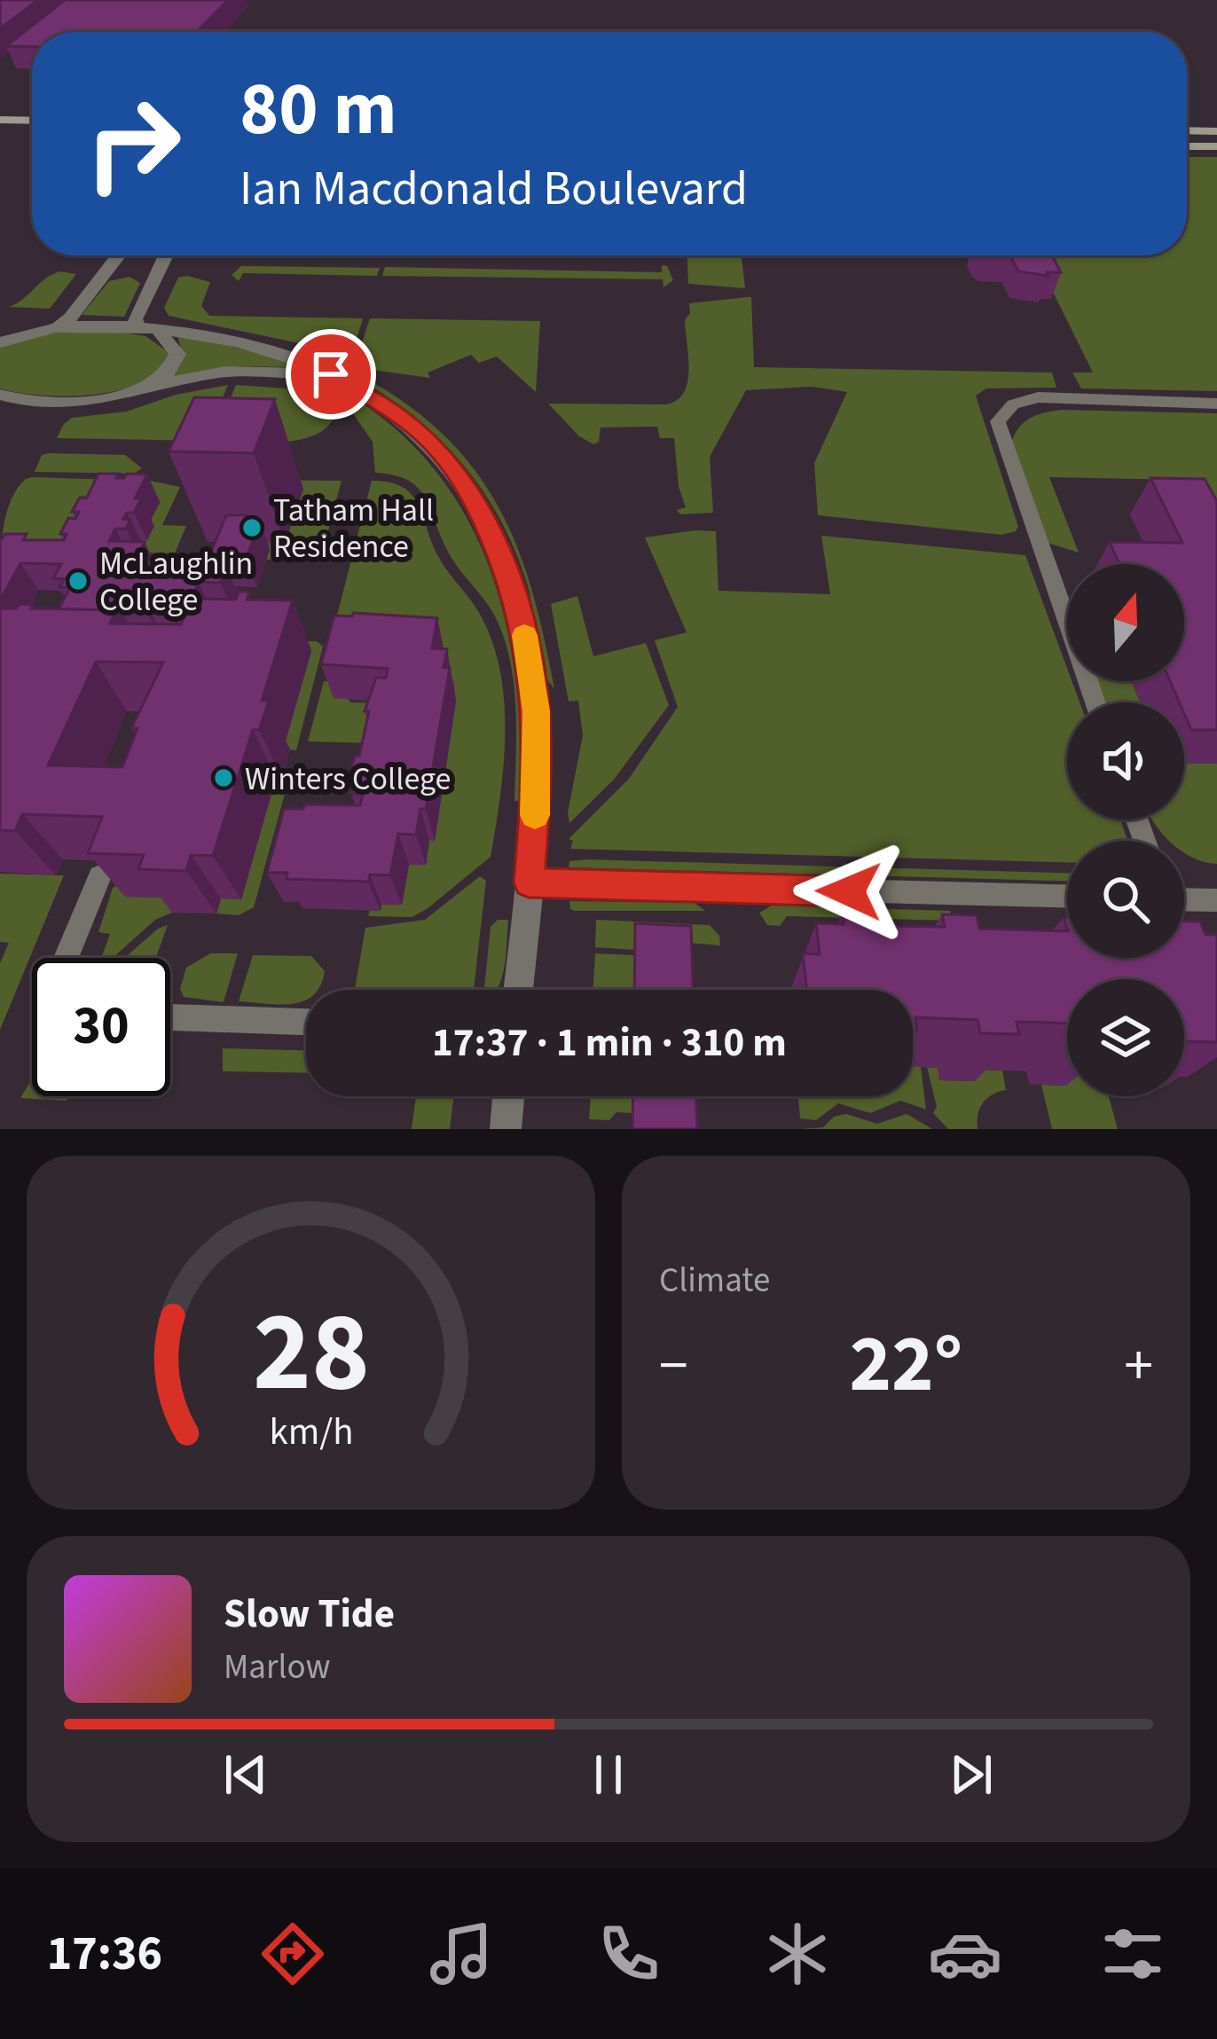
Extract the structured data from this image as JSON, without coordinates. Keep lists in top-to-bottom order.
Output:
{
  "places": ["Tatham Hall Residence", "McLaughlin College", "Winters College"],
  "north": "top",
  "page": {
    "turn": ["80 m", "Ian Macdonald Boulevard"],
    "limit": "30",
    "trip": "17:37 · 1 min · 310 m",
    "tile": "Climate",
    "heat": ["−", "22°", "+"],
    "song": ["Slow Tide", "Marlow"],
    "tabs": "17:36",
    "gauge": ["28", "km/h"]
  }
}
